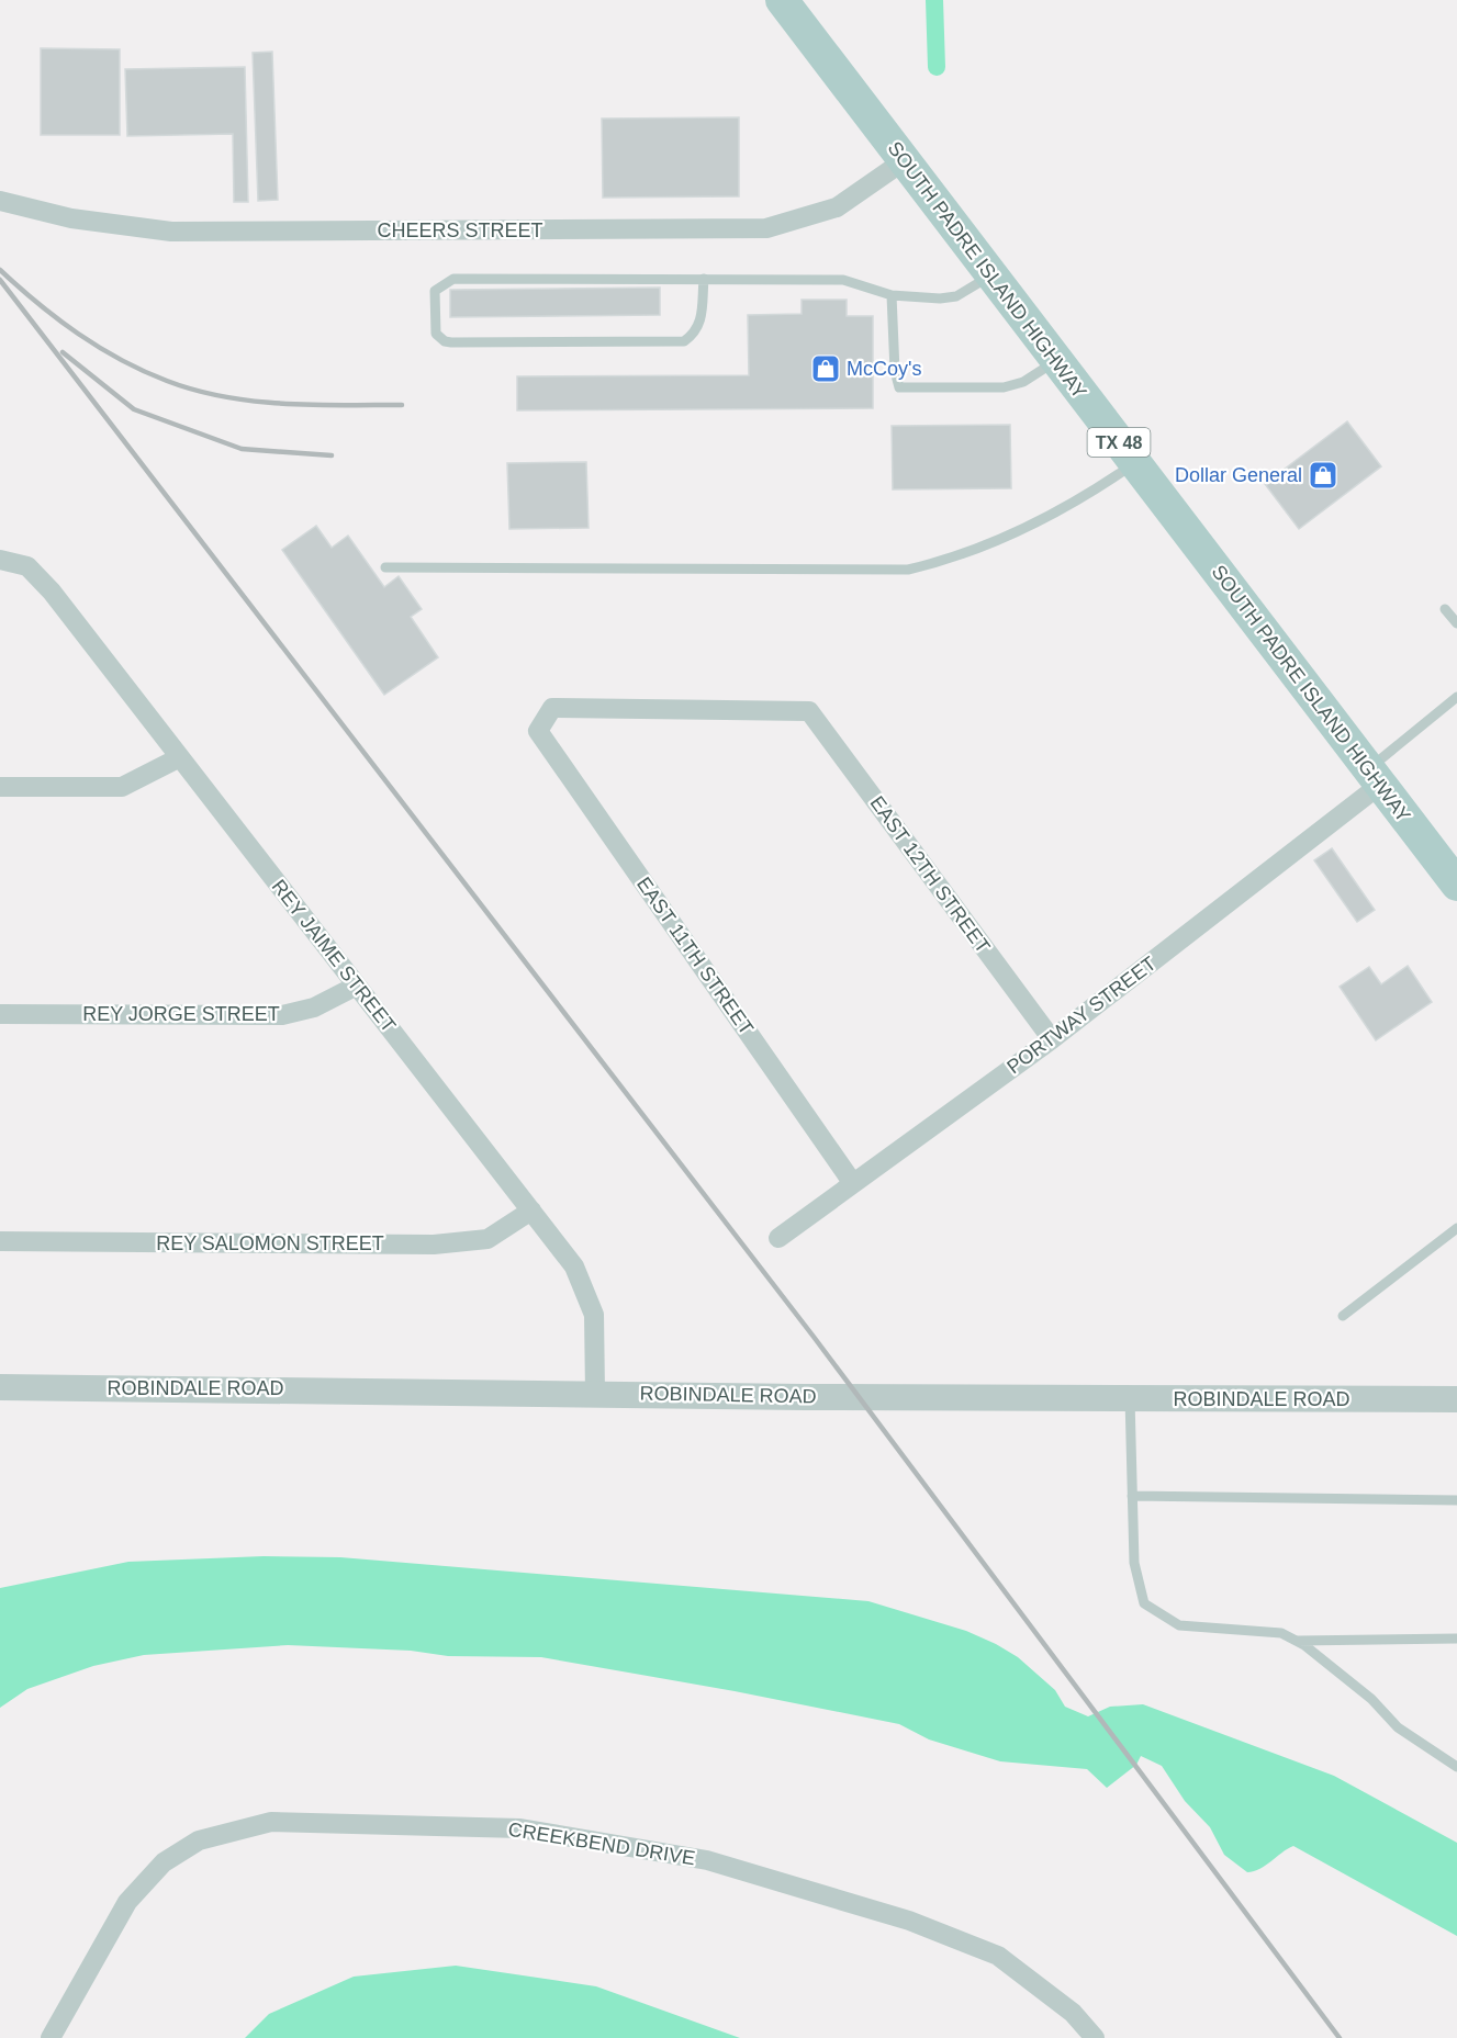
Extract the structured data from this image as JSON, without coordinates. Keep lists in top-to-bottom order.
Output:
{
  "streets": {
    "main road": ["SOUTH PADRE ISLAND HIGHWAY", "TX 48"],
    "street": [
      "CHEERS STREET",
      "EAST 12TH STREET",
      "REY JAIME STREET",
      "EAST 11TH STREET",
      "REY JORGE STREET",
      "PORTWAY STREET",
      "REY SALOMON STREET",
      "ROBINDALE ROAD",
      "CREEKBEND DRIVE"
    ]
  },
  "crossings": [
    ["CHEERS STREET", "SOUTH PADRE ISLAND HIGHWAY"],
    ["SOUTH PADRE ISLAND HIGHWAY", "PORTWAY STREET"],
    ["EAST 12TH STREET", "EAST 11TH STREET"],
    ["EAST 12TH STREET", "PORTWAY STREET"],
    ["REY JAIME STREET", "REY JORGE STREET"],
    ["REY JAIME STREET", "REY SALOMON STREET"],
    ["REY JAIME STREET", "ROBINDALE ROAD"],
    ["EAST 11TH STREET", "PORTWAY STREET"]
  ],
  "places": {
    "shop": ["McCoy's", "Dollar General"]
  }
}
